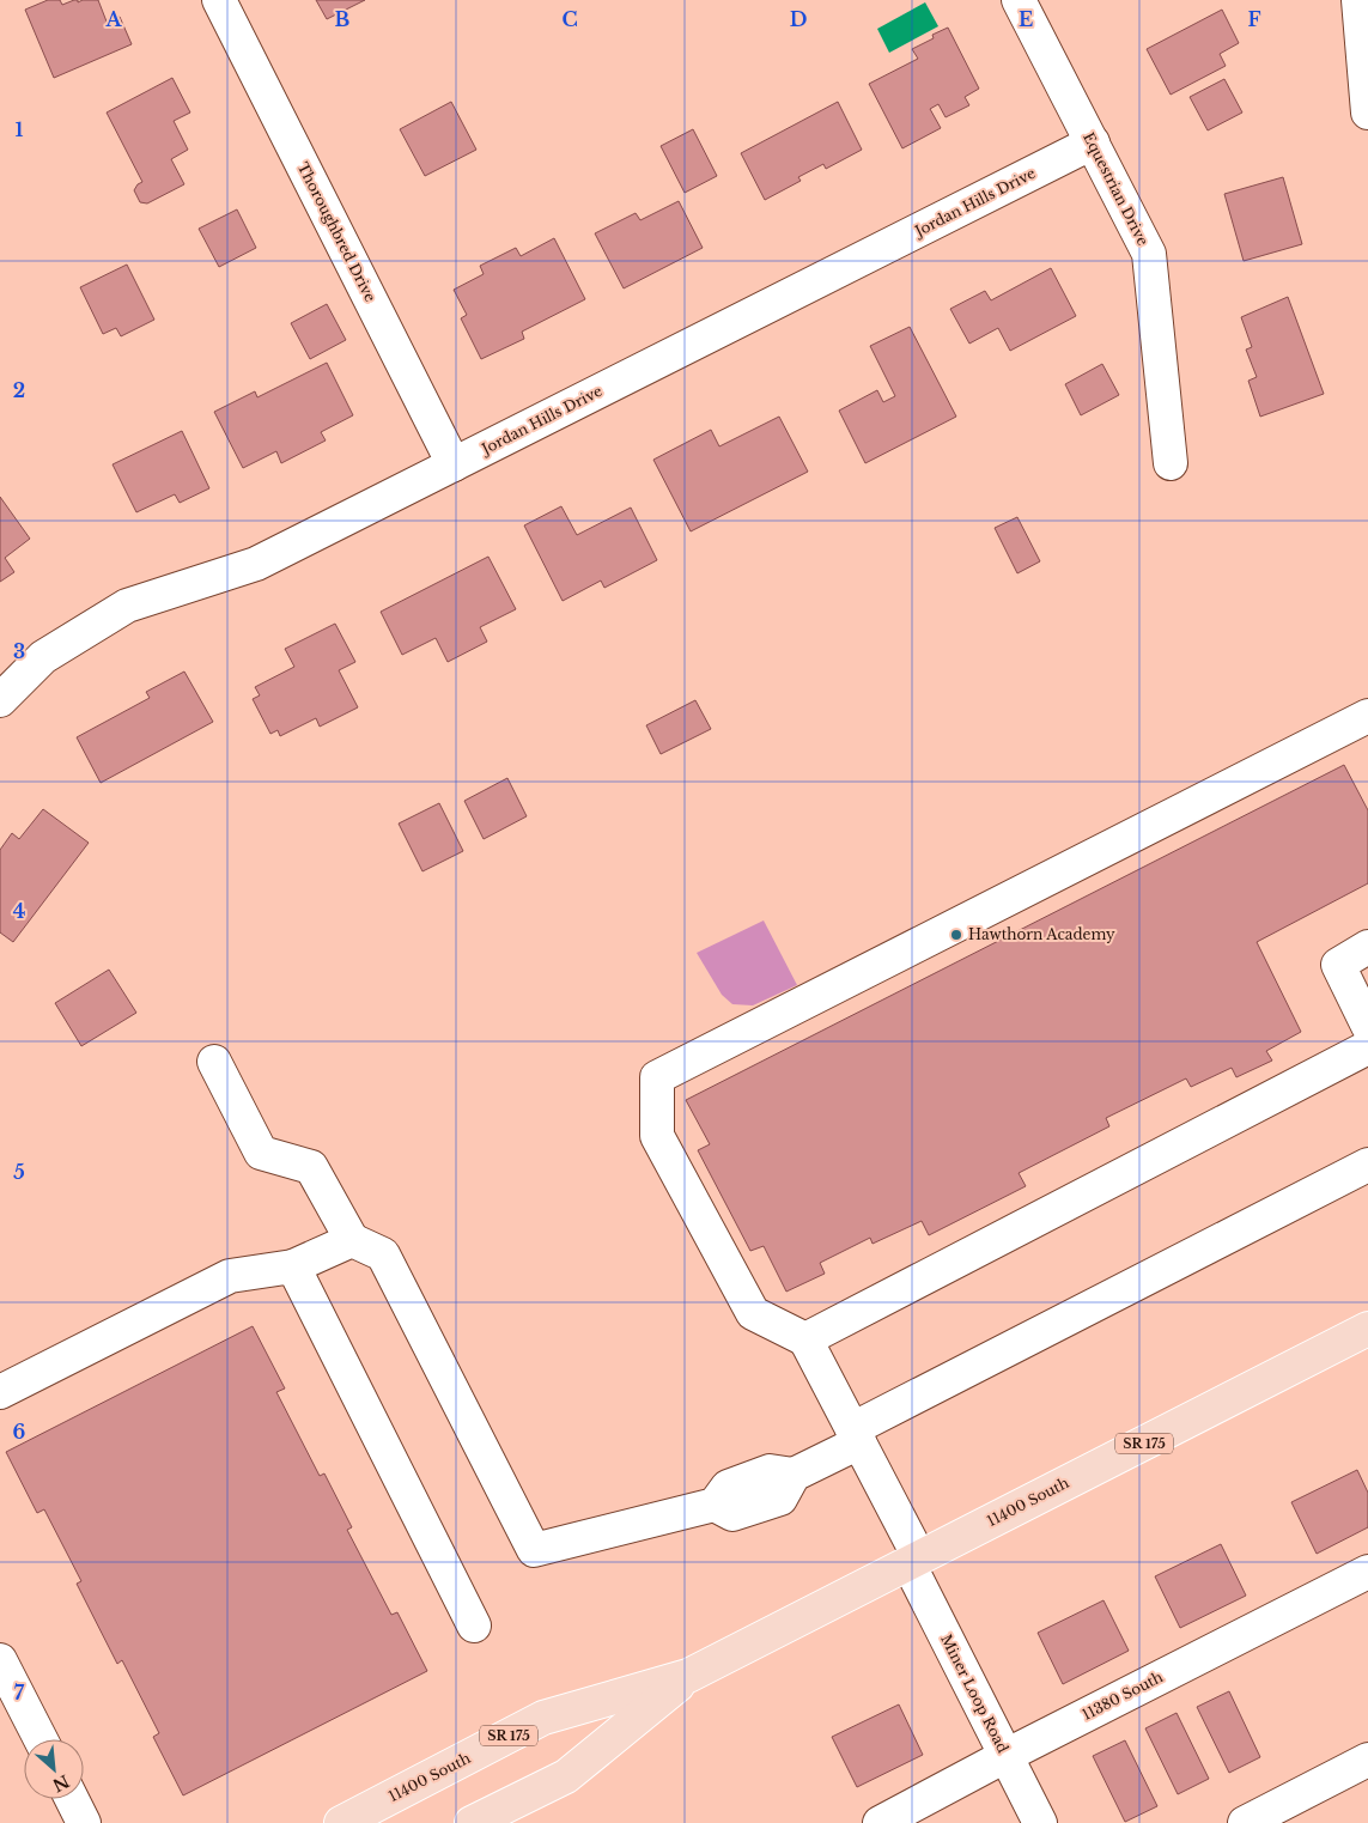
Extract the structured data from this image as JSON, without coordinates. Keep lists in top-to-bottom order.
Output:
{
  "streets": {
    "main road": ["SR 175", "11400 South"],
    "street": [
      "Equestrian Drive",
      "Jordan Hills Drive",
      "Thoroughbred Drive",
      "Miner Loop Road",
      "11380 South"
    ]
  },
  "crossings": [
    ["Equestrian Drive", "Jordan Hills Drive"],
    ["Jordan Hills Drive", "Thoroughbred Drive"],
    ["11400 South", "Miner Loop Road"],
    ["Miner Loop Road", "11380 South"]
  ],
  "places": ["Hawthorn Academy"],
  "north": "bottom right",
  "grid": {
    "columns": [
      "A",
      "B",
      "C",
      "D",
      "E",
      "F"
    ],
    "rows": [
      "1",
      "2",
      "3",
      "4",
      "5",
      "6",
      "7"
    ]
  }
}
